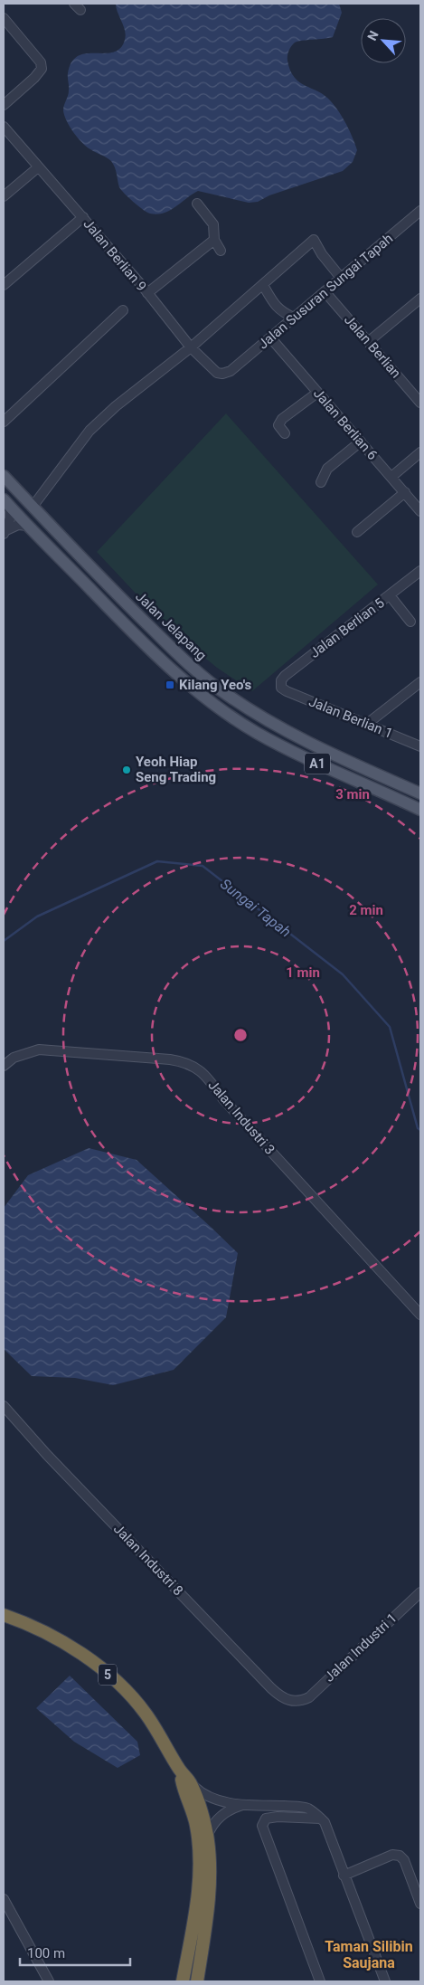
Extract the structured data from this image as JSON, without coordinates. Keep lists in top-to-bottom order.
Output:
{
  "streets": {
    "highway": ["5"],
    "main road": ["Jalan Jelapang", "A1"],
    "street": [
      "Jalan Berlian 9",
      "Jalan Susuran Sungai Tapah",
      "Jalan Berlian",
      "Jalan Berlian 6",
      "Jalan Berlian 5",
      "Jalan Berlian 1",
      "Jalan Industri 3",
      "Jalan Industri 8",
      "Jalan Industri 1"
    ]
  },
  "crossings": [
    ["Jalan Berlian 9", "Jalan Susuran Sungai Tapah"],
    ["Jalan Susuran Sungai Tapah", "Jalan Berlian"],
    ["Jalan Susuran Sungai Tapah", "Jalan Berlian 6"],
    ["Jalan Berlian 5", "Jalan Berlian 1"],
    ["Jalan Industri 8", "Jalan Industri 1"]
  ],
  "districts": ["Taman Silibin Saujana"],
  "water": ["Sungai Tapah"],
  "places": {
    "transit": ["Kilang Yeo's"],
    "other": ["Yeoh Hiap Seng Trading"]
  },
  "scale_bar": "100 m",
  "north": "top left",
  "rings": ["3 min", "2 min", "1 min"]
}
